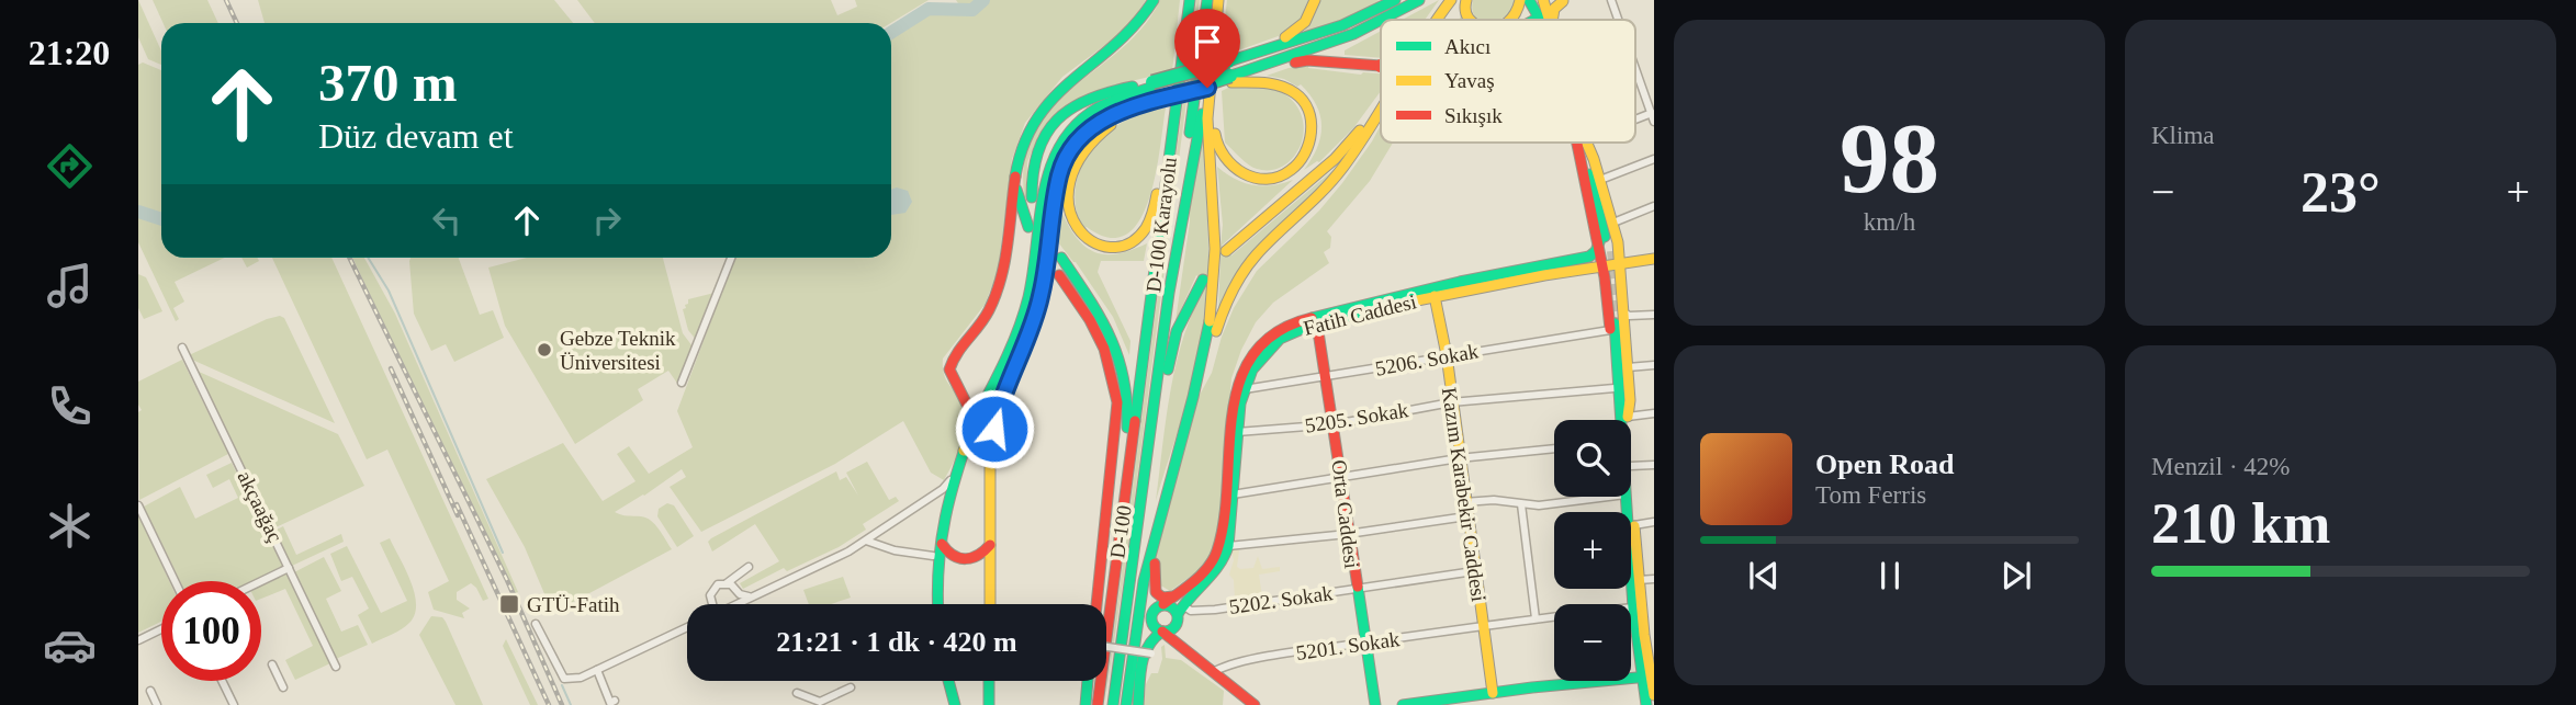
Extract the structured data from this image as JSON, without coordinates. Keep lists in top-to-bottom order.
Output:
{
  "streets": {
    "main road": [
      "D-100 Karayolu",
      "Fatih Caddesi",
      "Kazım Karabekir Caddesi",
      "Orta Caddesi",
      "D-100"
    ],
    "street": [
      "5206. Sokak",
      "5205. Sokak",
      "akçaağaç",
      "5202. Sokak",
      "5201. Sokak"
    ]
  },
  "crossings": [
    ["D-100 Karayolu", "D-100"],
    ["Fatih Caddesi", "5206. Sokak"],
    ["Fatih Caddesi", "5205. Sokak"],
    ["Fatih Caddesi", "Kazım Karabekir Caddesi"],
    ["Fatih Caddesi", "Orta Caddesi"],
    ["Fatih Caddesi", "5202. Sokak"],
    ["5206. Sokak", "Kazım Karabekir Caddesi"],
    ["5206. Sokak", "Orta Caddesi"],
    ["5205. Sokak", "Kazım Karabekir Caddesi"],
    ["5205. Sokak", "Orta Caddesi"],
    ["Kazım Karabekir Caddesi", "5202. Sokak"],
    ["Kazım Karabekir Caddesi", "5201. Sokak"],
    ["Orta Caddesi", "5202. Sokak"],
    ["Orta Caddesi", "5201. Sokak"]
  ],
  "places": {
    "other": ["Gebze Teknik Üniversitesi"],
    "transit": ["GTÜ-Fatih"]
  },
  "legend": ["Akıcı", "Yavaş", "Sıkışık"],
  "page": {
    "tabs": "21:20",
    "tile": [
      ["98", "km/h"],
      "Klima",
      ["Menzil · 42%", "210 km"]
    ],
    "turn": ["370 m", "Düz devam et"],
    "heat": ["−", "23°", "+"],
    "map_buttons": ["+", "−"],
    "song": ["Open Road", "Tom Ferris"],
    "limit": "100",
    "trip": "21:21 · 1 dk · 420 m"
  }
}
